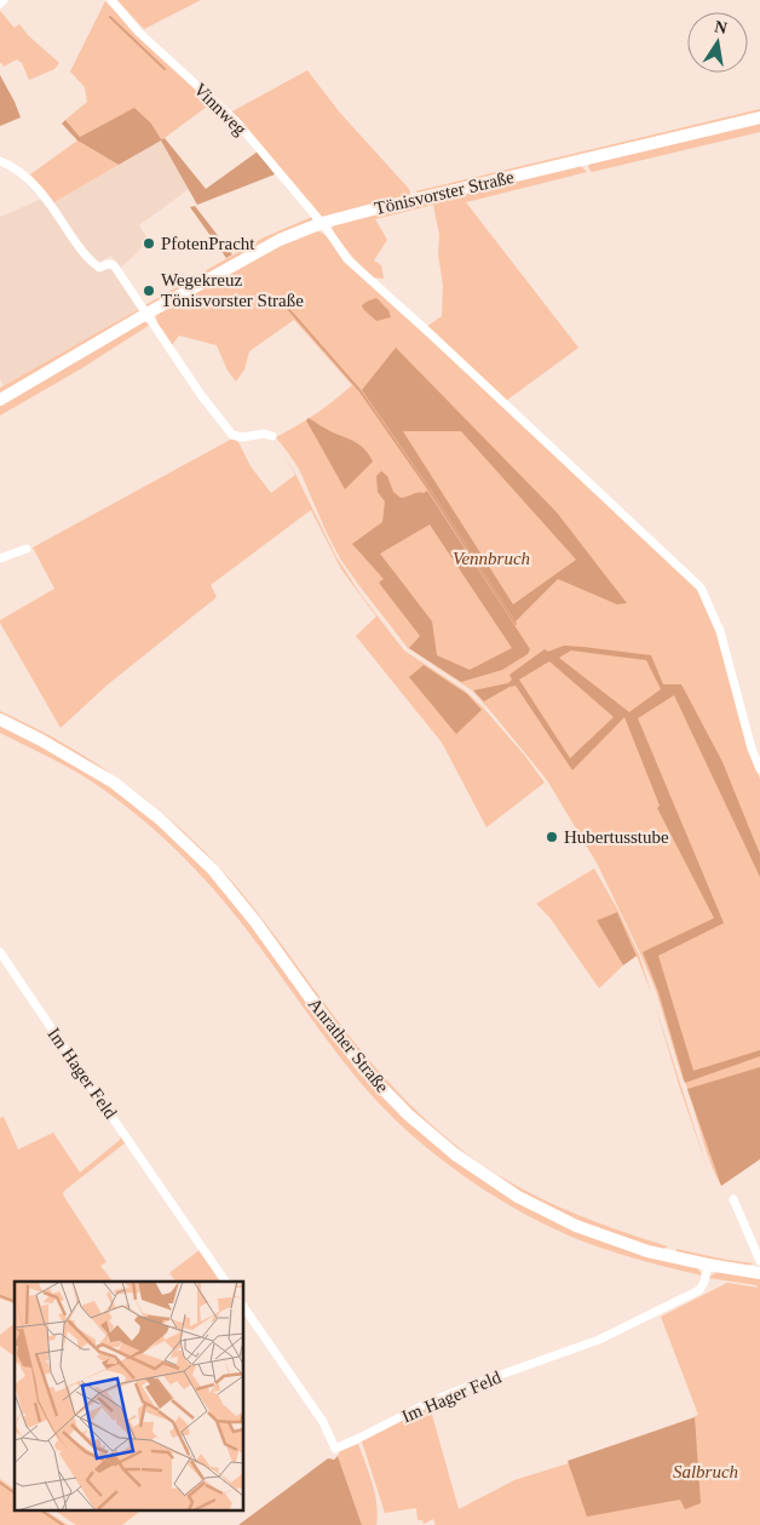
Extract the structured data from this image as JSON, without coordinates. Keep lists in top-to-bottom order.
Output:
{
  "streets": {
    "main road": ["Tönisvorster Straße", "Anrather Straße"],
    "street": ["Vinnweg", "Im Hager Feld"]
  },
  "crossings": [
    ["Vinnweg", "Tönisvorster Straße"],
    ["Anrather Straße", "Im Hager Feld"]
  ],
  "parks": ["Vennbruch", "Salbruch"],
  "places": ["PfotenPracht", "Wegekreuz Tönisvorster Straße", "Hubertusstube"],
  "north": "top"
}
